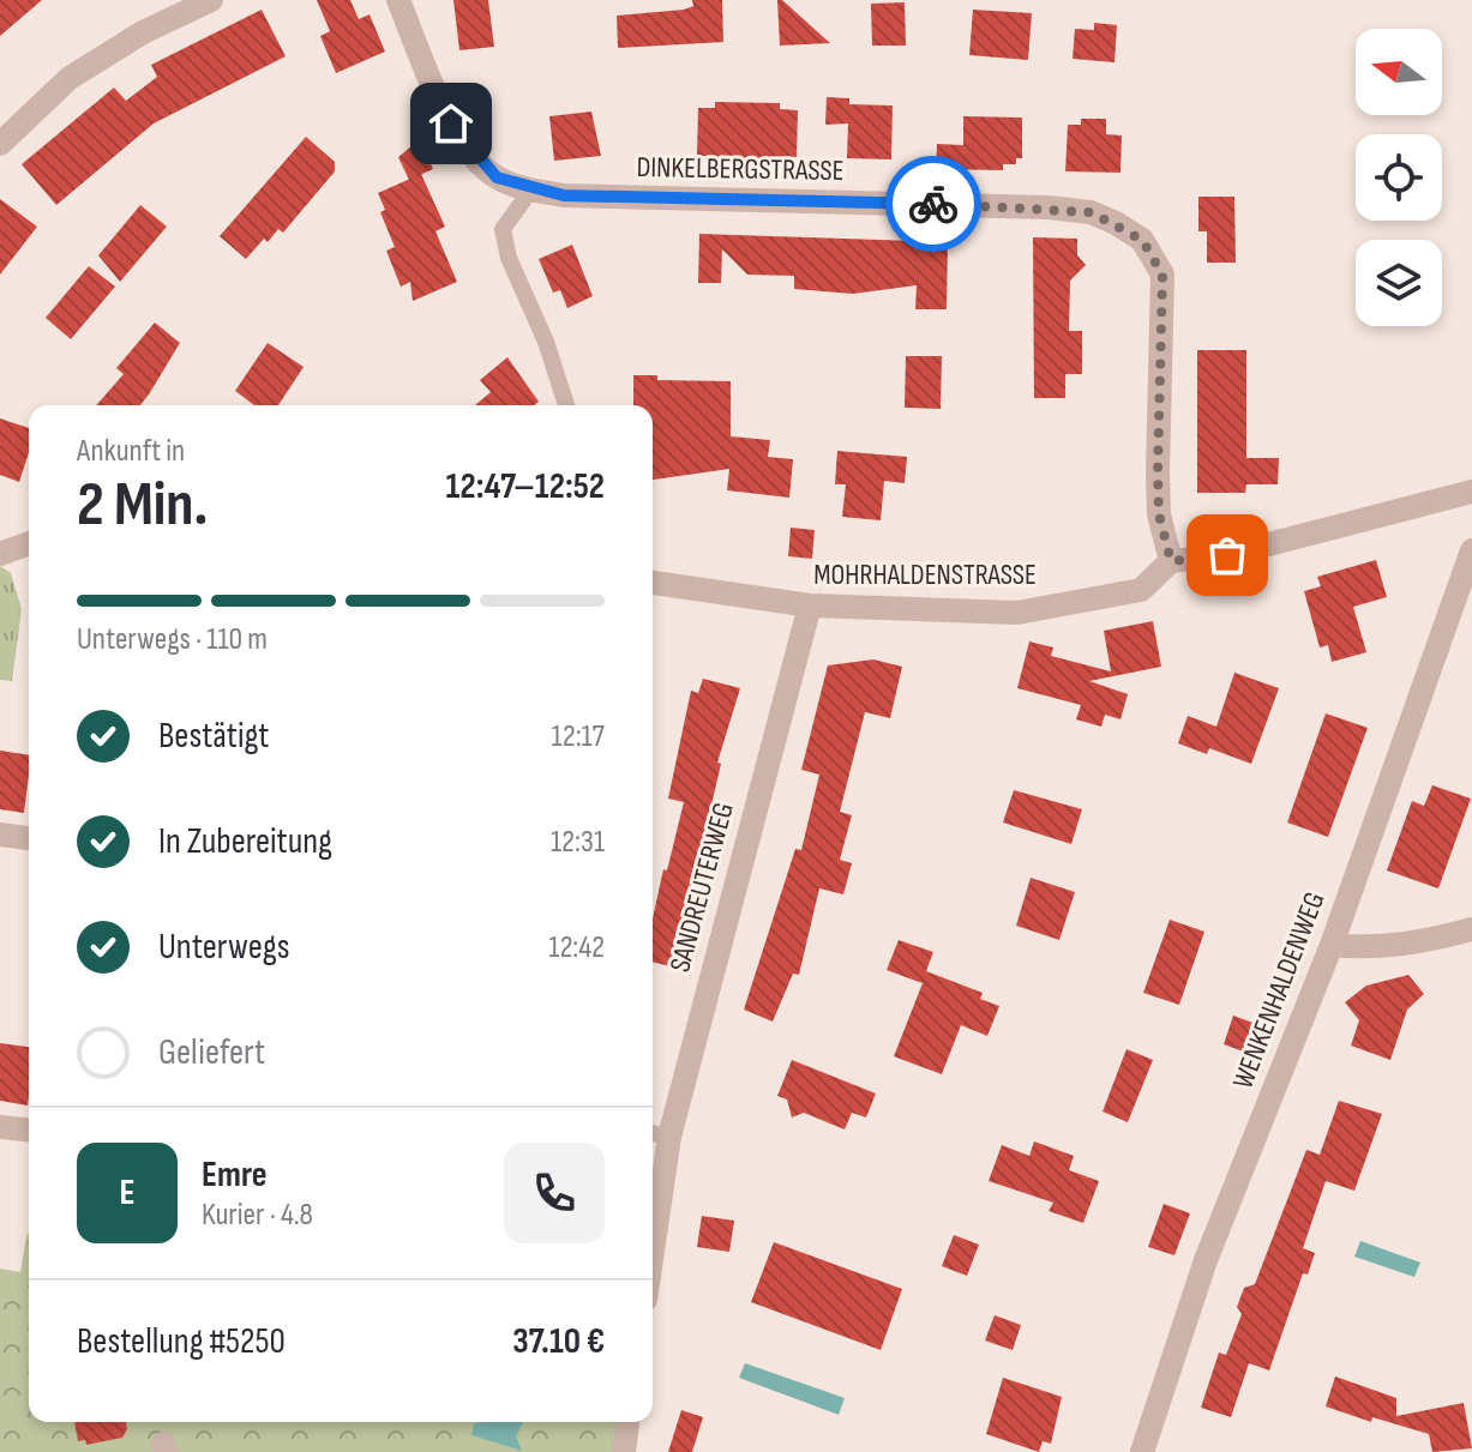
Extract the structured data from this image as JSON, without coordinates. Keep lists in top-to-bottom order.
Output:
{
  "streets": {
    "street": [
      "DINKELBERGSTRASSE",
      "MOHRHALDENSTRASSE",
      "SANDREUTERWEG",
      "WENKENHALDENWEG"
    ]
  },
  "crossings": [
    ["DINKELBERGSTRASSE", "MOHRHALDENSTRASSE"],
    ["MOHRHALDENSTRASSE", "SANDREUTERWEG"]
  ],
  "north": "left",
  "page": {
    "heading": ["2 Min.", "Ankunft in", "12:47–12:52"],
    "panel": [
      "Emre",
      "Kurier · 4.8",
      "Bestellung #5250",
      "37.10 €"
    ],
    "bar": "Unterwegs · 110 m",
    "list": [
      ["Bestätigt", "12:17"],
      ["In Zubereitung", "12:31"],
      ["Unterwegs", "12:42"],
      "Geliefert"
    ],
    "round": "E"
  }
}
